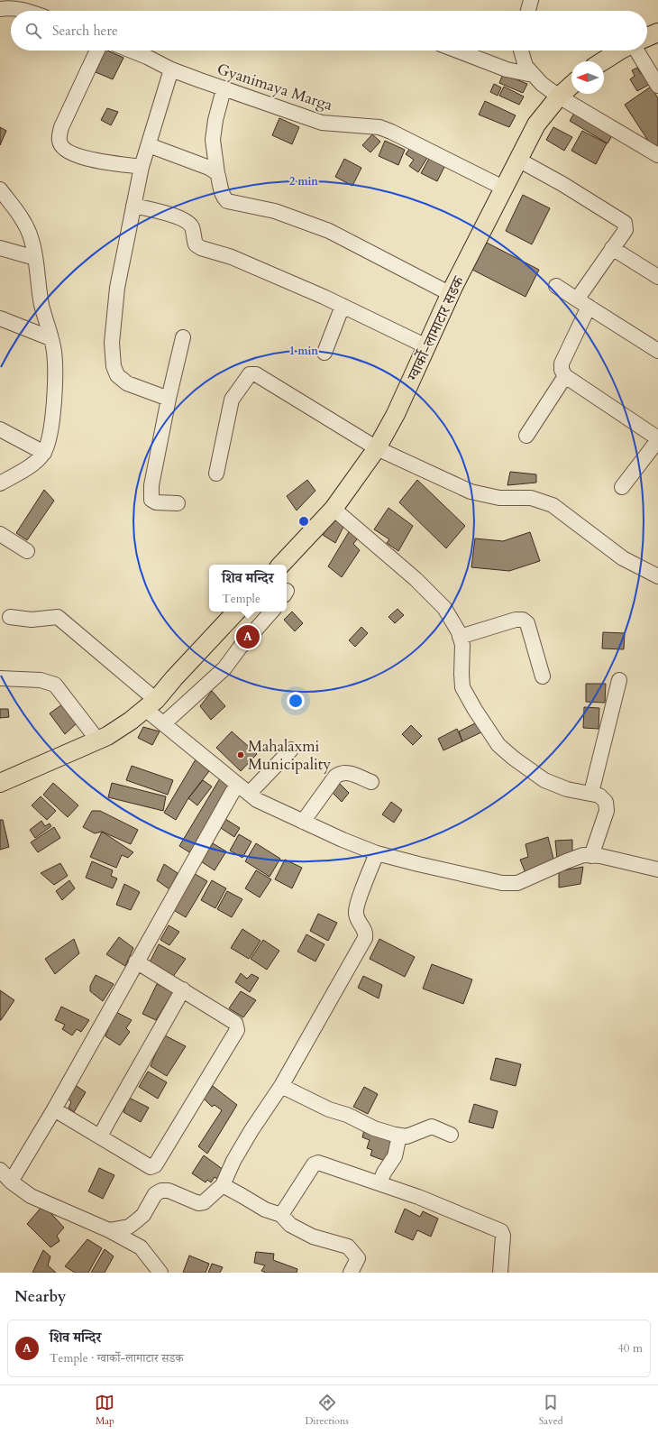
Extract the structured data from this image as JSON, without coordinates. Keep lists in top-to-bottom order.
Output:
{
  "streets": {
    "main road": ["ग्वार्को-लामाटार सडक"],
    "street": ["Gyanimaya Marga"]
  },
  "crossings": [
    ["Gyanimaya Marga", "ग्वार्को-लामाटार सडक"]
  ],
  "places": ["Mahalaxmi Municipality"],
  "north": "left",
  "page": {
    "search": "Search here",
    "popup": ["शिव मन्दिर", "Temple"],
    "pins": "A",
    "heading": "Nearby",
    "list": [
      {
        "mark": "A",
        "name": "शिव मन्दिर",
        "note": "Temple · ग्वार्को-लामाटार सडक",
        "value": "40 m"
      }
    ],
    "nav": ["Map", "Directions", "Saved"]
  },
  "rings": ["2 min", "1 min"]
}
